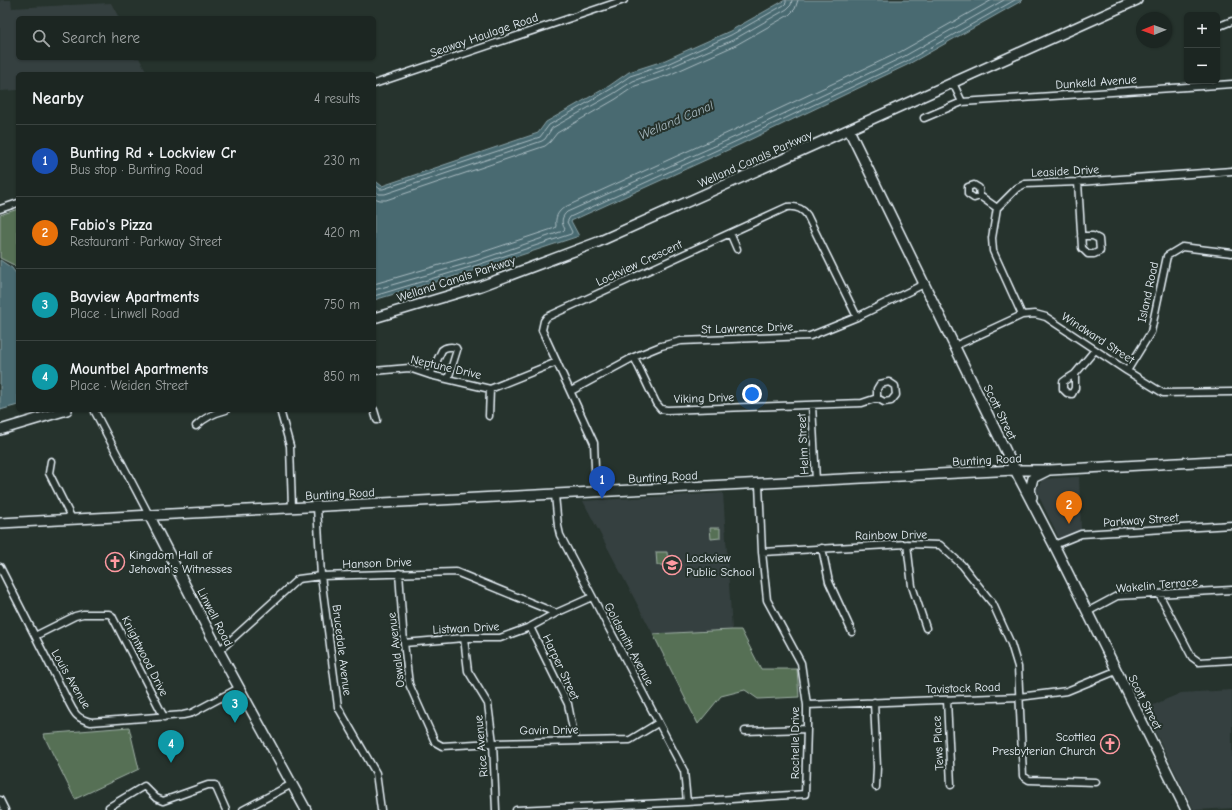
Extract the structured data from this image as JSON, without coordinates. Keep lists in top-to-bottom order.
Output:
{
  "streets": {
    "main road": [
      "Welland Canals Parkway",
      "Scott Street",
      "Bunting Road",
      "Linwell Road"
    ],
    "street": [
      "Seaway Haulage Road",
      "Dunkeld Avenue",
      "Leaside Drive",
      "Lockview Crescent",
      "Island Road",
      "St Lawrence Drive",
      "Windward Street",
      "Neptune Drive",
      "Viking Drive",
      "Helm Street",
      "Parkway Street",
      "Rainbow Drive",
      "Hanson Drive",
      "Wakelin Terrace",
      "Listwan Drive",
      "Goldsmith Avenue",
      "Brucedale Avenue",
      "Oswald Avenue",
      "Knightwood Drive",
      "Harper Street",
      "Louis Avenue",
      "Tavistock Road",
      "Gavin Drive",
      "Rochelle Drive",
      "Tews Place",
      "Rice Avenue"
    ]
  },
  "crossings": [
    ["Welland Canals Parkway", "Scott Street"],
    ["Lockview Crescent", "St Lawrence Drive"],
    ["Lockview Crescent", "Neptune Drive"],
    ["Lockview Crescent", "Bunting Road"],
    ["Island Road", "Windward Street"],
    ["St Lawrence Drive", "Viking Drive"],
    ["St Lawrence Drive", "Scott Street"],
    ["Windward Street", "Scott Street"],
    ["Viking Drive", "Helm Street"],
    ["Scott Street", "Bunting Road"],
    ["Scott Street", "Parkway Street"],
    ["Scott Street", "Wakelin Terrace"],
    ["Scott Street", "Tavistock Road"],
    ["Helm Street", "Bunting Road"],
    ["Bunting Road", "Linwell Road"],
    ["Bunting Road", "Goldsmith Avenue"],
    ["Bunting Road", "Brucedale Avenue"],
    ["Bunting Road", "Rochelle Drive"],
    ["Rainbow Drive", "Tavistock Road"],
    ["Rainbow Drive", "Rochelle Drive"],
    ["Hanson Drive", "Linwell Road"],
    ["Hanson Drive", "Listwan Drive"],
    ["Hanson Drive", "Brucedale Avenue"],
    ["Hanson Drive", "Oswald Avenue"],
    ["Linwell Road", "Louis Avenue"],
    ["Listwan Drive", "Goldsmith Avenue"],
    ["Listwan Drive", "Oswald Avenue"],
    ["Listwan Drive", "Harper Street"],
    ["Listwan Drive", "Rice Avenue"],
    ["Goldsmith Avenue", "Gavin Drive"],
    ["Goldsmith Avenue", "Rochelle Drive"],
    ["Oswald Avenue", "Gavin Drive"],
    ["Knightwood Drive", "Louis Avenue"],
    ["Harper Street", "Gavin Drive"],
    ["Tavistock Road", "Rochelle Drive"],
    ["Tavistock Road", "Tews Place"],
    ["Gavin Drive", "Rice Avenue"]
  ],
  "water": ["Welland Canal"],
  "places": {
    "church": ["Kingdom Hall of Jehovah's Witnesses", "Scottlea Presbyterian Church"],
    "school or university": ["Lockview Public School"]
  },
  "north": "left",
  "page": {
    "map_buttons": ["+", "−"],
    "search": "Search here",
    "heading": ["Nearby", "4 results"],
    "list": [
      {
        "mark": "1",
        "name": "Bunting Rd + Lockview Cr",
        "note": "Bus stop · Bunting Road",
        "value": "230 m"
      },
      {
        "mark": "2",
        "name": "Fabio's Pizza",
        "note": "Restaurant · Parkway Street",
        "value": "420 m"
      },
      {
        "mark": "3",
        "name": "Bayview Apartments",
        "note": "Place · Linwell Road",
        "value": "750 m"
      },
      {
        "mark": "4",
        "name": "Mountbel Apartments",
        "note": "Place · Weiden Street",
        "value": "850 m"
      }
    ],
    "pins": [
      "1",
      "2",
      "3",
      "4"
    ]
  }
}
